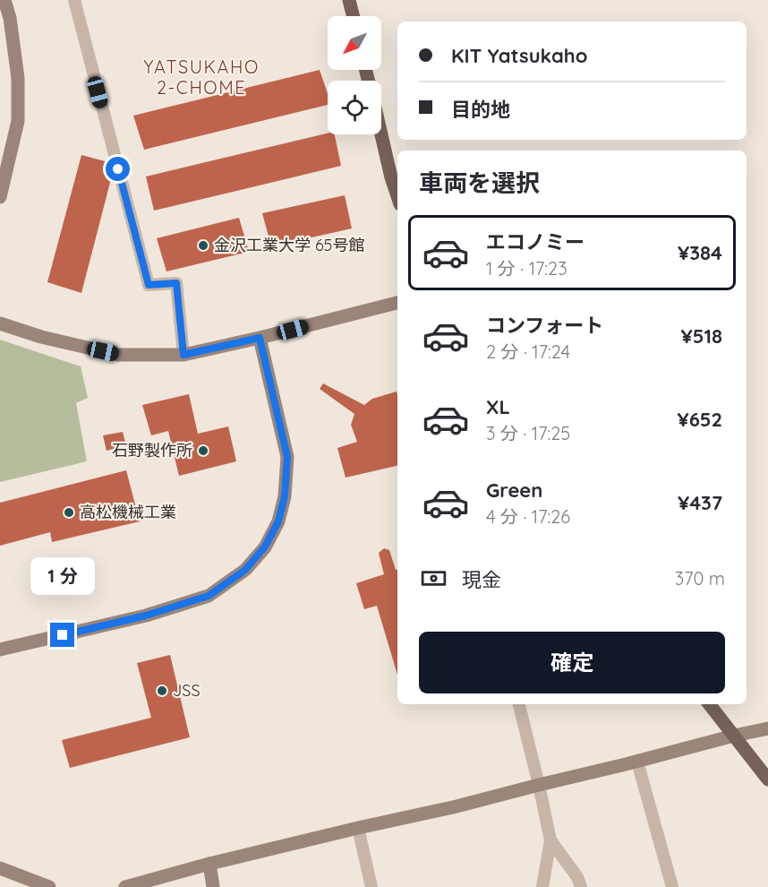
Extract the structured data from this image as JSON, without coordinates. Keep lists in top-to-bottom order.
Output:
{
  "districts": ["YATSUKAHO 2-CHOME"],
  "places": [
    "金沢工業大学 65号館",
    "石野製作所",
    "高松機械工業",
    "JSS"
  ],
  "north": "bottom left",
  "page": {
    "banner": ["KIT Yatsukaho", "目的地"],
    "heading": "車両を選択",
    "list": [
      {
        "name": "エコノミー",
        "note": "1 分 · 17:23",
        "value": "¥384"
      },
      {
        "name": "コンフォート",
        "note": "2 分 · 17:24",
        "value": "¥518"
      },
      {
        "name": "XL",
        "note": "3 分 · 17:25",
        "value": "¥652"
      },
      {
        "name": "Green",
        "note": "4 分 · 17:26",
        "value": "¥437"
      }
    ],
    "pay": ["現金", "370 m"],
    "bubble": "1 分",
    "buttons": "確定"
  }
}
